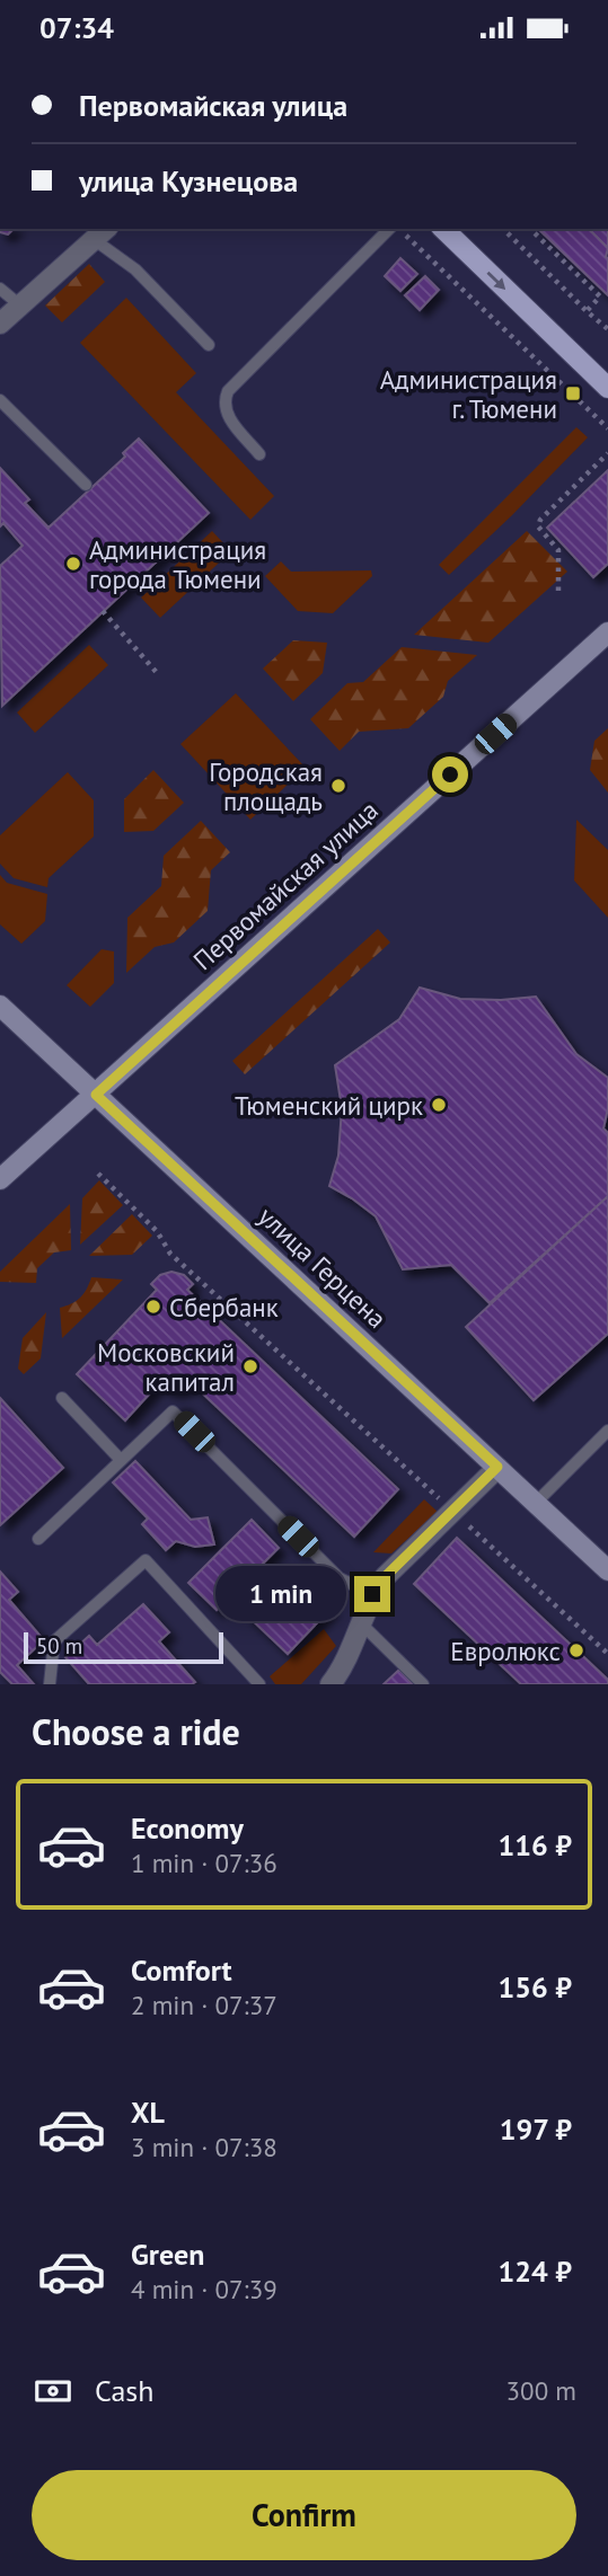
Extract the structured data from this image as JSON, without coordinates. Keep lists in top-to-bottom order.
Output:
{
  "streets": {
    "street": ["Первомайская улица", "улица Герцена"]
  },
  "crossings": [
    ["Первомайская улица", "улица Герцена"]
  ],
  "places": {
    "transit": ["Администрация г. Тюмени"],
    "other": [
      "Администрация города Тюмени",
      "Городская площадь",
      "Тюменский цирк",
      "Сбербанк",
      "Московский капитал",
      "Евролюкс"
    ]
  },
  "scale_bar": "50 m",
  "page": {
    "status": "07:34",
    "banner": ["Первомайская улица", "улица Кузнецова"],
    "bubble": "1 min",
    "scale": "50 m",
    "heading": "Choose a ride",
    "list": [
      {
        "name": "Economy",
        "note": "1 min · 07:36",
        "value": "116 ₽"
      },
      {
        "name": "Comfort",
        "note": "2 min · 07:37",
        "value": "156 ₽"
      },
      {
        "name": "XL",
        "note": "3 min · 07:38",
        "value": "197 ₽"
      },
      {
        "name": "Green",
        "note": "4 min · 07:39",
        "value": "124 ₽"
      }
    ],
    "pay": ["Cash", "300 m"],
    "buttons": "Confirm"
  }
}
